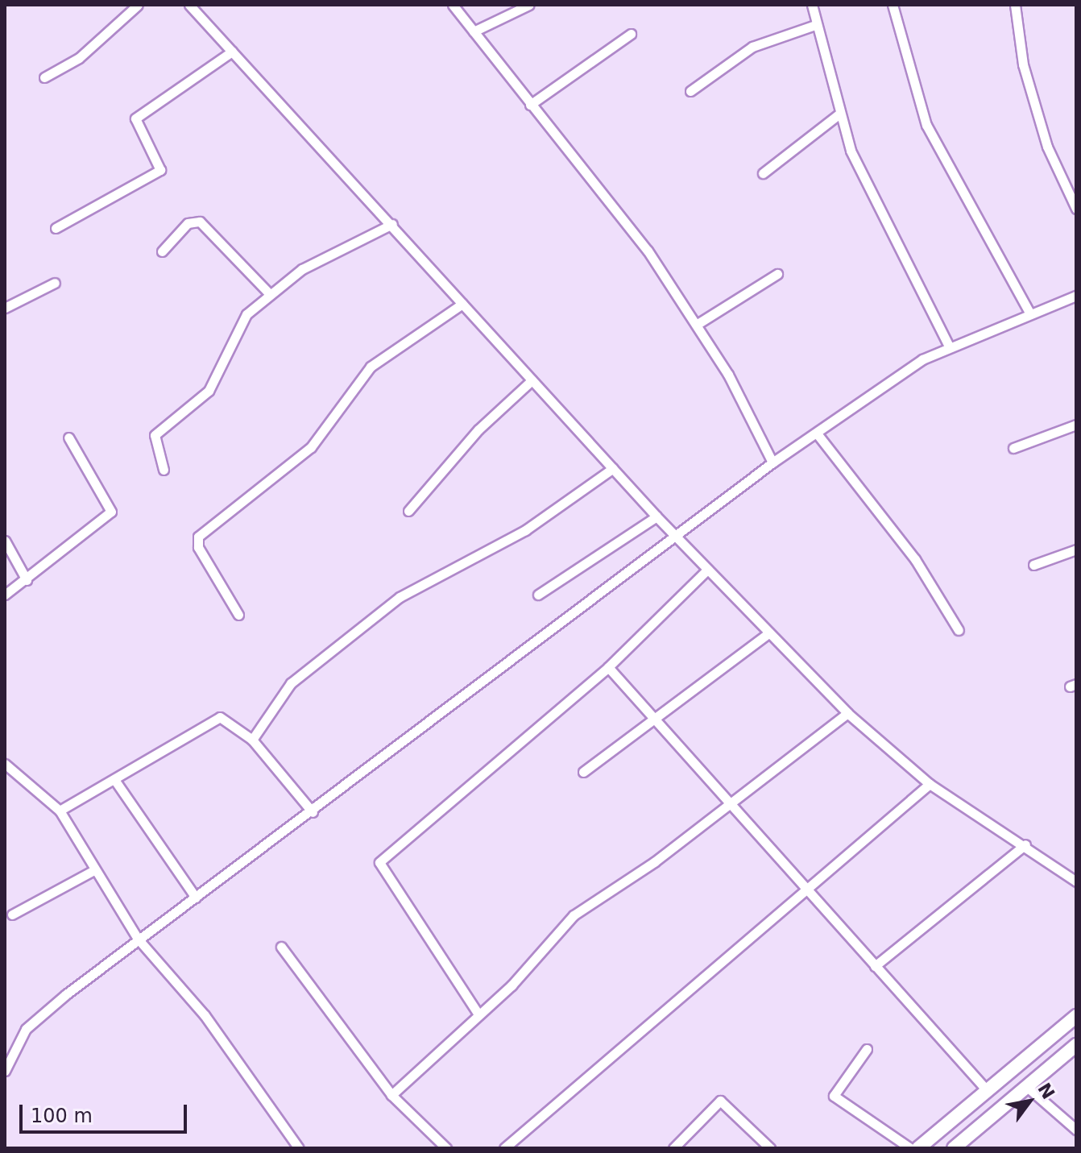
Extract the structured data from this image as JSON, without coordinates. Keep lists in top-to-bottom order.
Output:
{
  "scale_bar": "100 m",
  "north": "top right"
}
